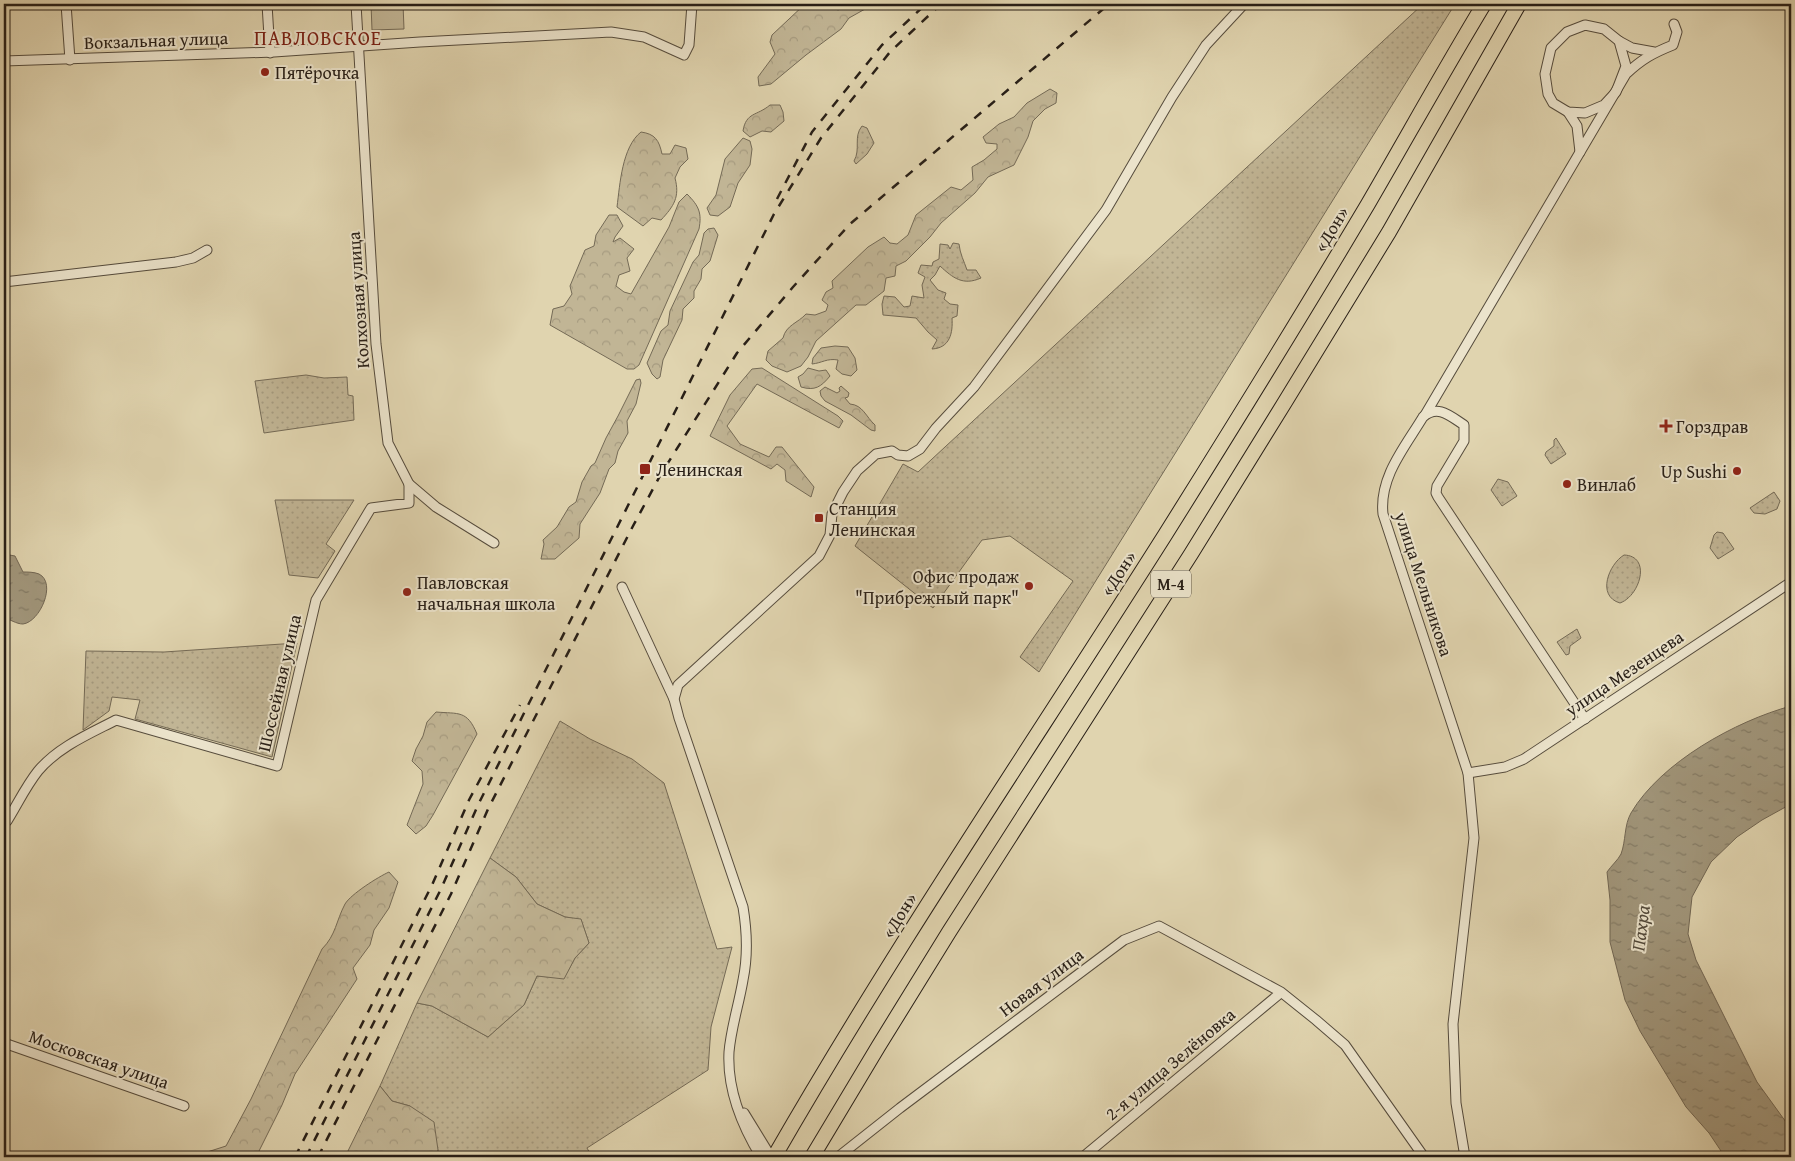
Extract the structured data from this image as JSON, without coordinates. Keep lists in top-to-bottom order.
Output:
{
  "streets": {
    "highway": ["«Дон»", "М-4"],
    "street": [
      "Вокзальная улица",
      "Колхозная улица",
      "улица Мельникова",
      "улица Мезенцева",
      "Шоссейная улица",
      "Новая улица",
      "Московская улица",
      "2-я улица Зелёновка"
    ]
  },
  "crossings": [
    ["Вокзальная улица", "Колхозная улица"],
    ["Колхозная улица", "Шоссейная улица"],
    ["улица Мельникова", "улица Мезенцева"],
    ["Новая улица", "2-я улица Зелёновка"]
  ],
  "districts": ["ПАВЛОВСКОЕ"],
  "water": ["Пахра"],
  "places": {
    "other": [
      "Пятёрочка",
      "Up Sushi",
      "Винлаб",
      "Офис продаж \"Прибрежный парк\"",
      "Павловская начальная школа"
    ],
    "health": ["Горздрав"],
    "transit": ["Ленинская", "Станция Ленинская"]
  }
}
